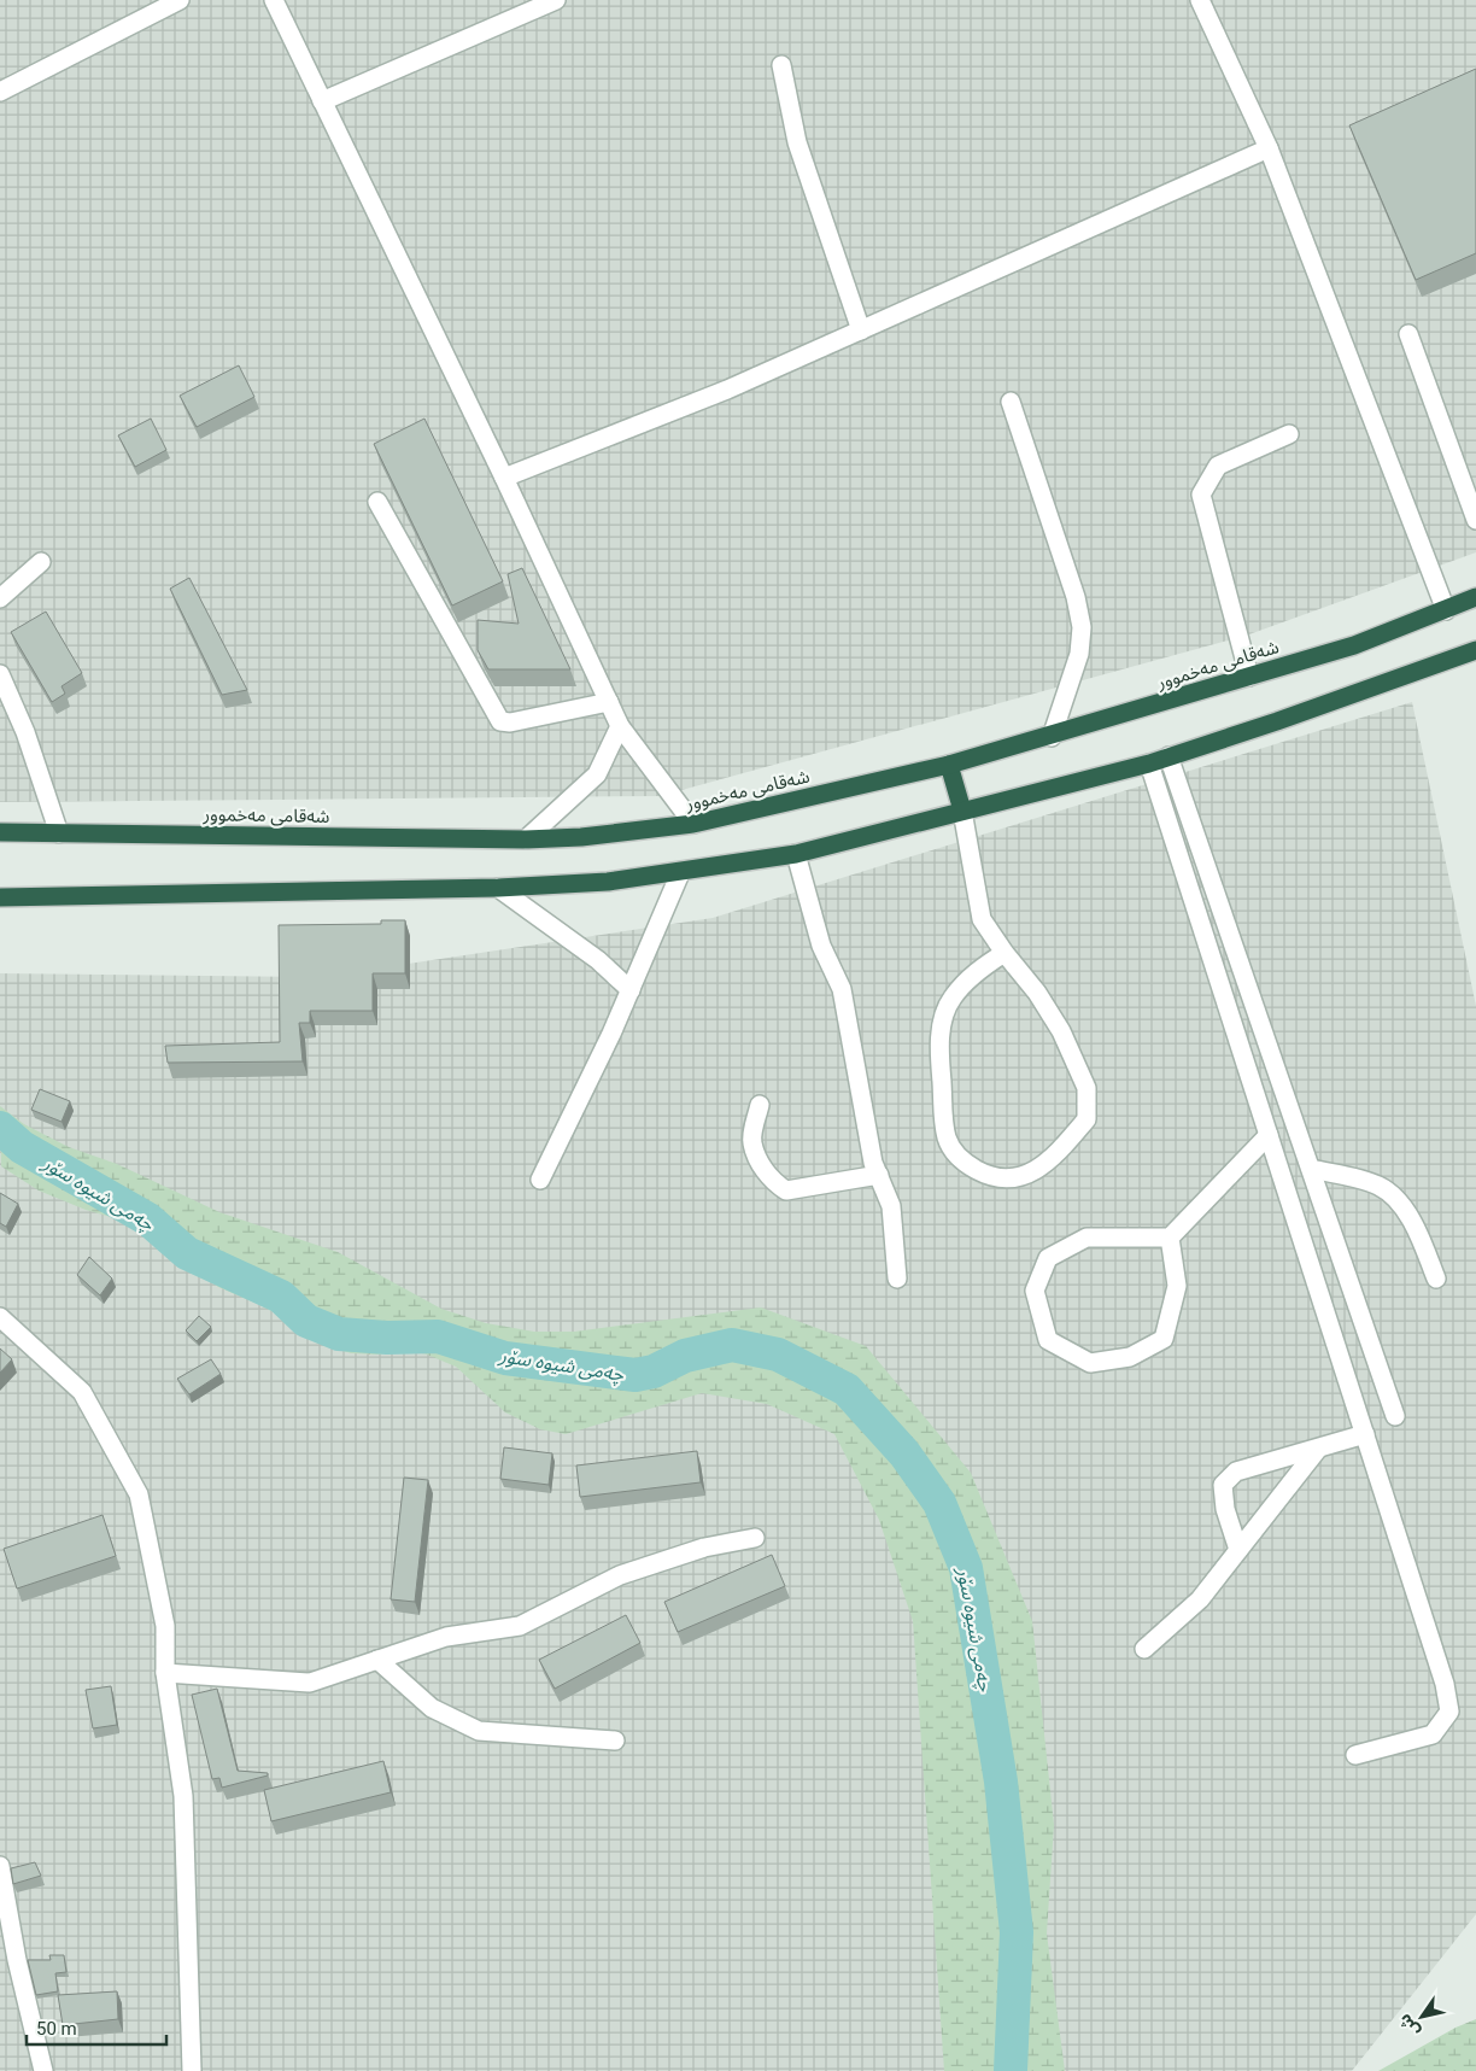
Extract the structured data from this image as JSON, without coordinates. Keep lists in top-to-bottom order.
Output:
{
  "streets": {
    "highway": ["شەقامی مەخموور"]
  },
  "water": ["چەمی شیوە سۆر"],
  "scale_bar": "50 m",
  "north": "bottom left"
}
